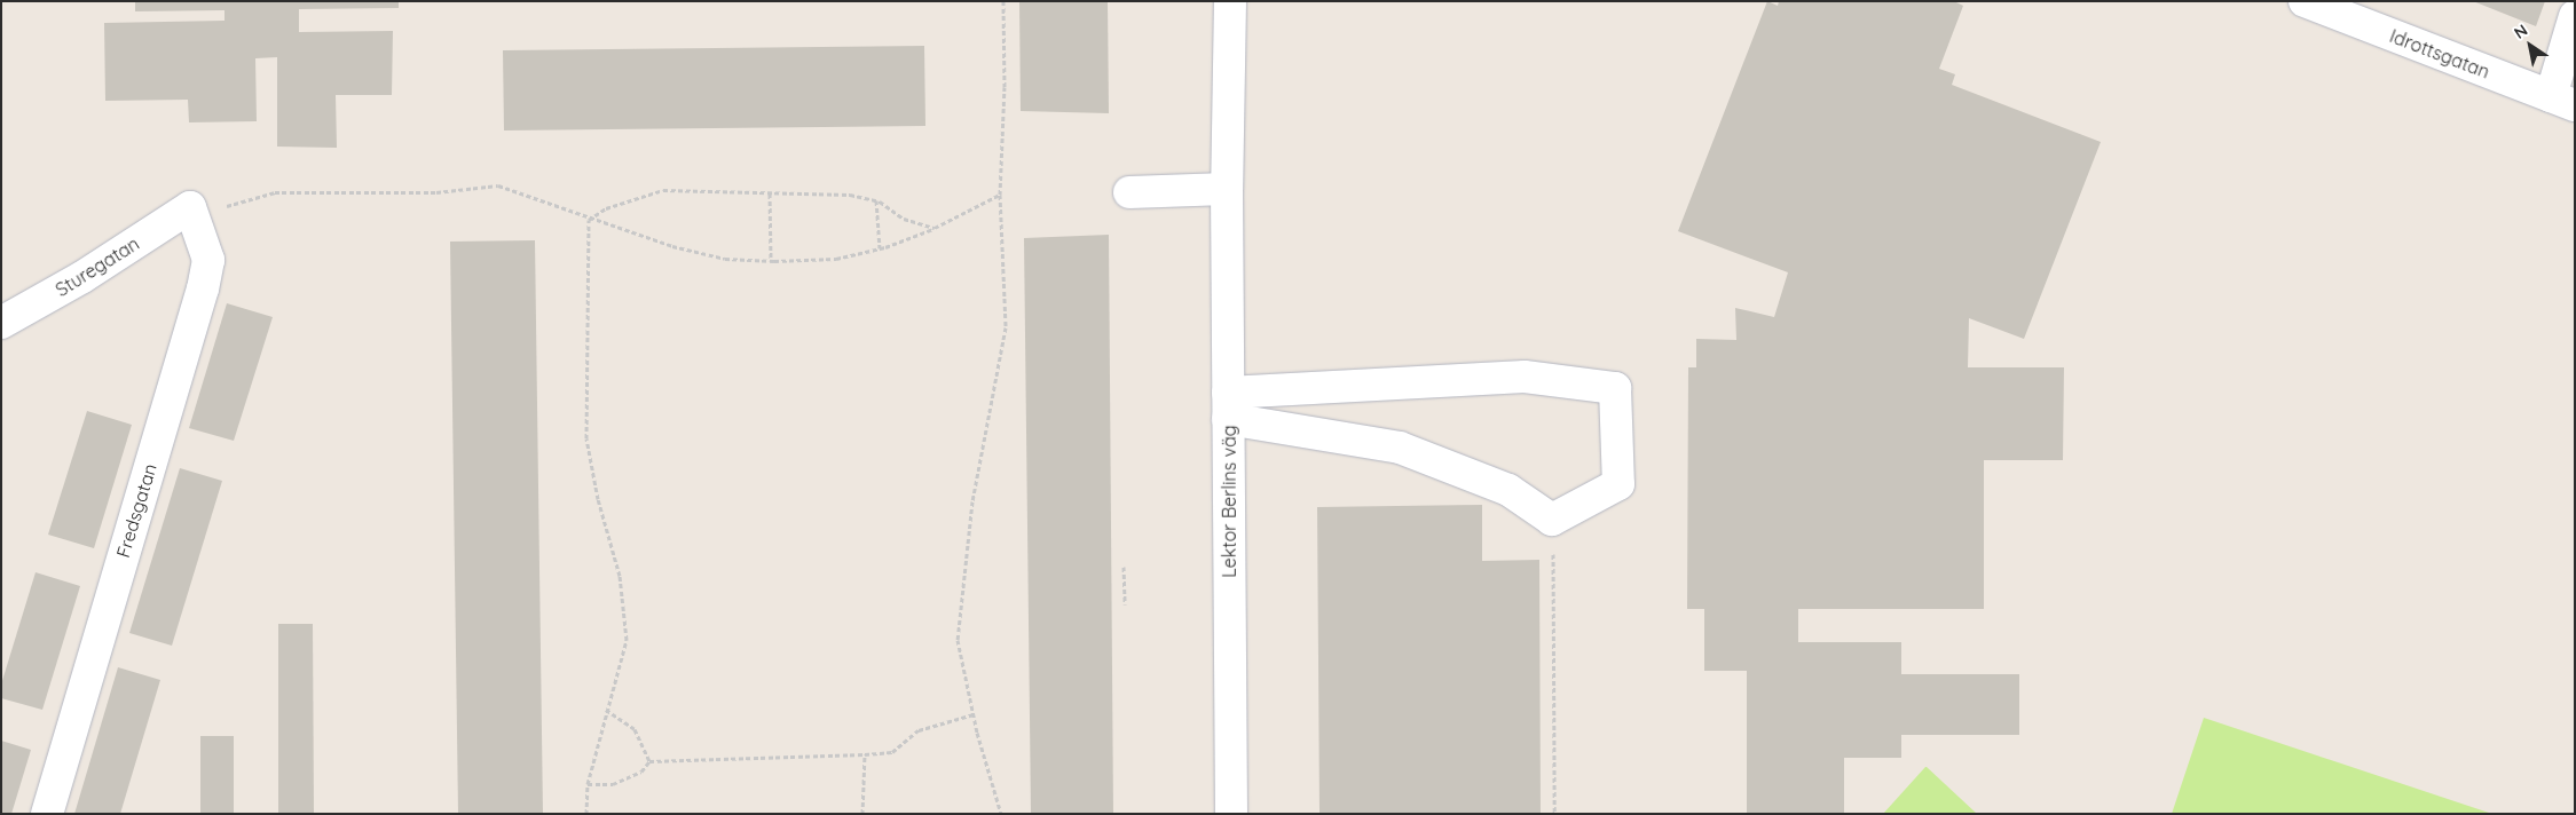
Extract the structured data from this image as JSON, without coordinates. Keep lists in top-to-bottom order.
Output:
{
  "streets": {
    "street": [
      "Idrottsgatan",
      "Sturegatan",
      "Lektor Berlins väg",
      "Fredsgatan"
    ]
  },
  "crossings": [
    ["Sturegatan", "Fredsgatan"]
  ],
  "north": "top left"
}
